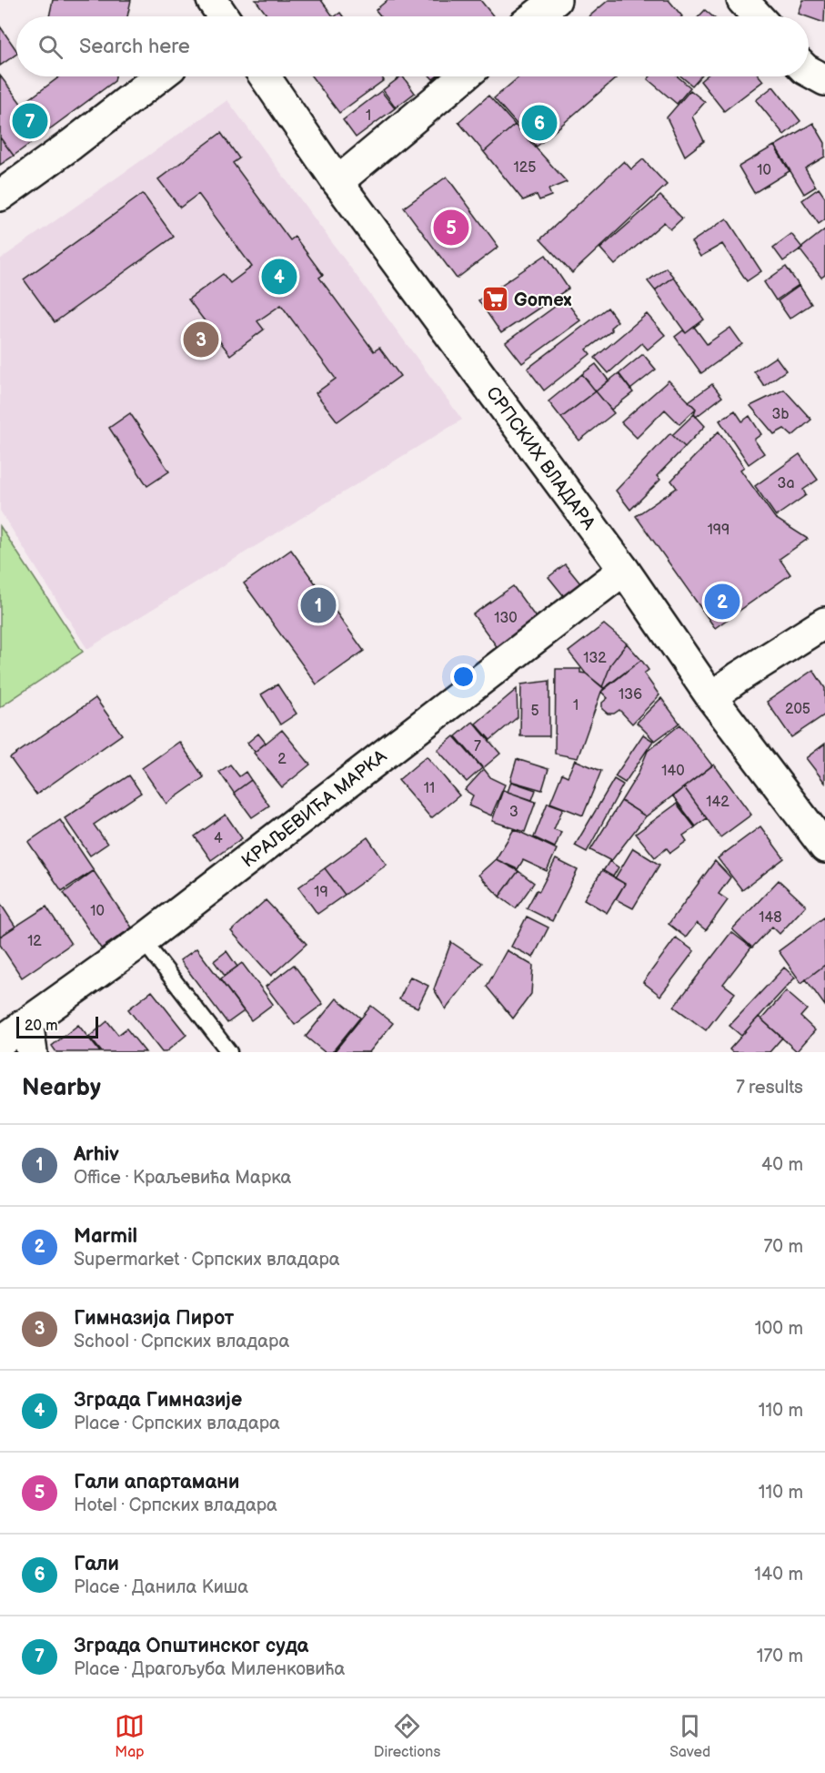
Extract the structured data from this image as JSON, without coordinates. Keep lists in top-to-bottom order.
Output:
{
  "streets": {
    "street": ["СРПСКИХ ВЛАДАРА", "КРАЉЕВИЋА МАРКА"]
  },
  "crossings": [
    ["СРПСКИХ ВЛАДАРА", "КРАЉЕВИЋА МАРКА"]
  ],
  "places": {
    "supermarket": ["Gomex"]
  },
  "house_numbers": [
    "1",
    "125",
    "10",
    "3b",
    "3a",
    "199",
    "130",
    "132",
    "136",
    "1",
    "205",
    "5",
    "7",
    "2",
    "140",
    "11",
    "142",
    "3",
    "4",
    "19",
    "10",
    "148",
    "12"
  ],
  "scale_bar": "20 m",
  "page": {
    "search": "Search here",
    "pins": [
      "7",
      "6",
      "5",
      "4",
      "3",
      "2",
      "1"
    ],
    "scale": "20 m",
    "heading": ["Nearby", "7 results"],
    "list": [
      {
        "mark": "1",
        "name": "Arhiv",
        "note": "Office · Краљевића Марка",
        "value": "40 m"
      },
      {
        "mark": "2",
        "name": "Marmil",
        "note": "Supermarket · Српских владара",
        "value": "70 m"
      },
      {
        "mark": "3",
        "name": "Гимназија Пирот",
        "note": "School · Српских владара",
        "value": "100 m"
      },
      {
        "mark": "4",
        "name": "Зграда Гимназије",
        "note": "Place · Српских владара",
        "value": "110 m"
      },
      {
        "mark": "5",
        "name": "Гали апартамани",
        "note": "Hotel · Српских владара",
        "value": "110 m"
      },
      {
        "mark": "6",
        "name": "Гали",
        "note": "Place · Данила Киша",
        "value": "140 m"
      },
      {
        "mark": "7",
        "name": "Зграда Општинског суда",
        "note": "Place · Драгољуба Миленковића",
        "value": "170 m"
      }
    ],
    "nav": ["Map", "Directions", "Saved"]
  }
}
